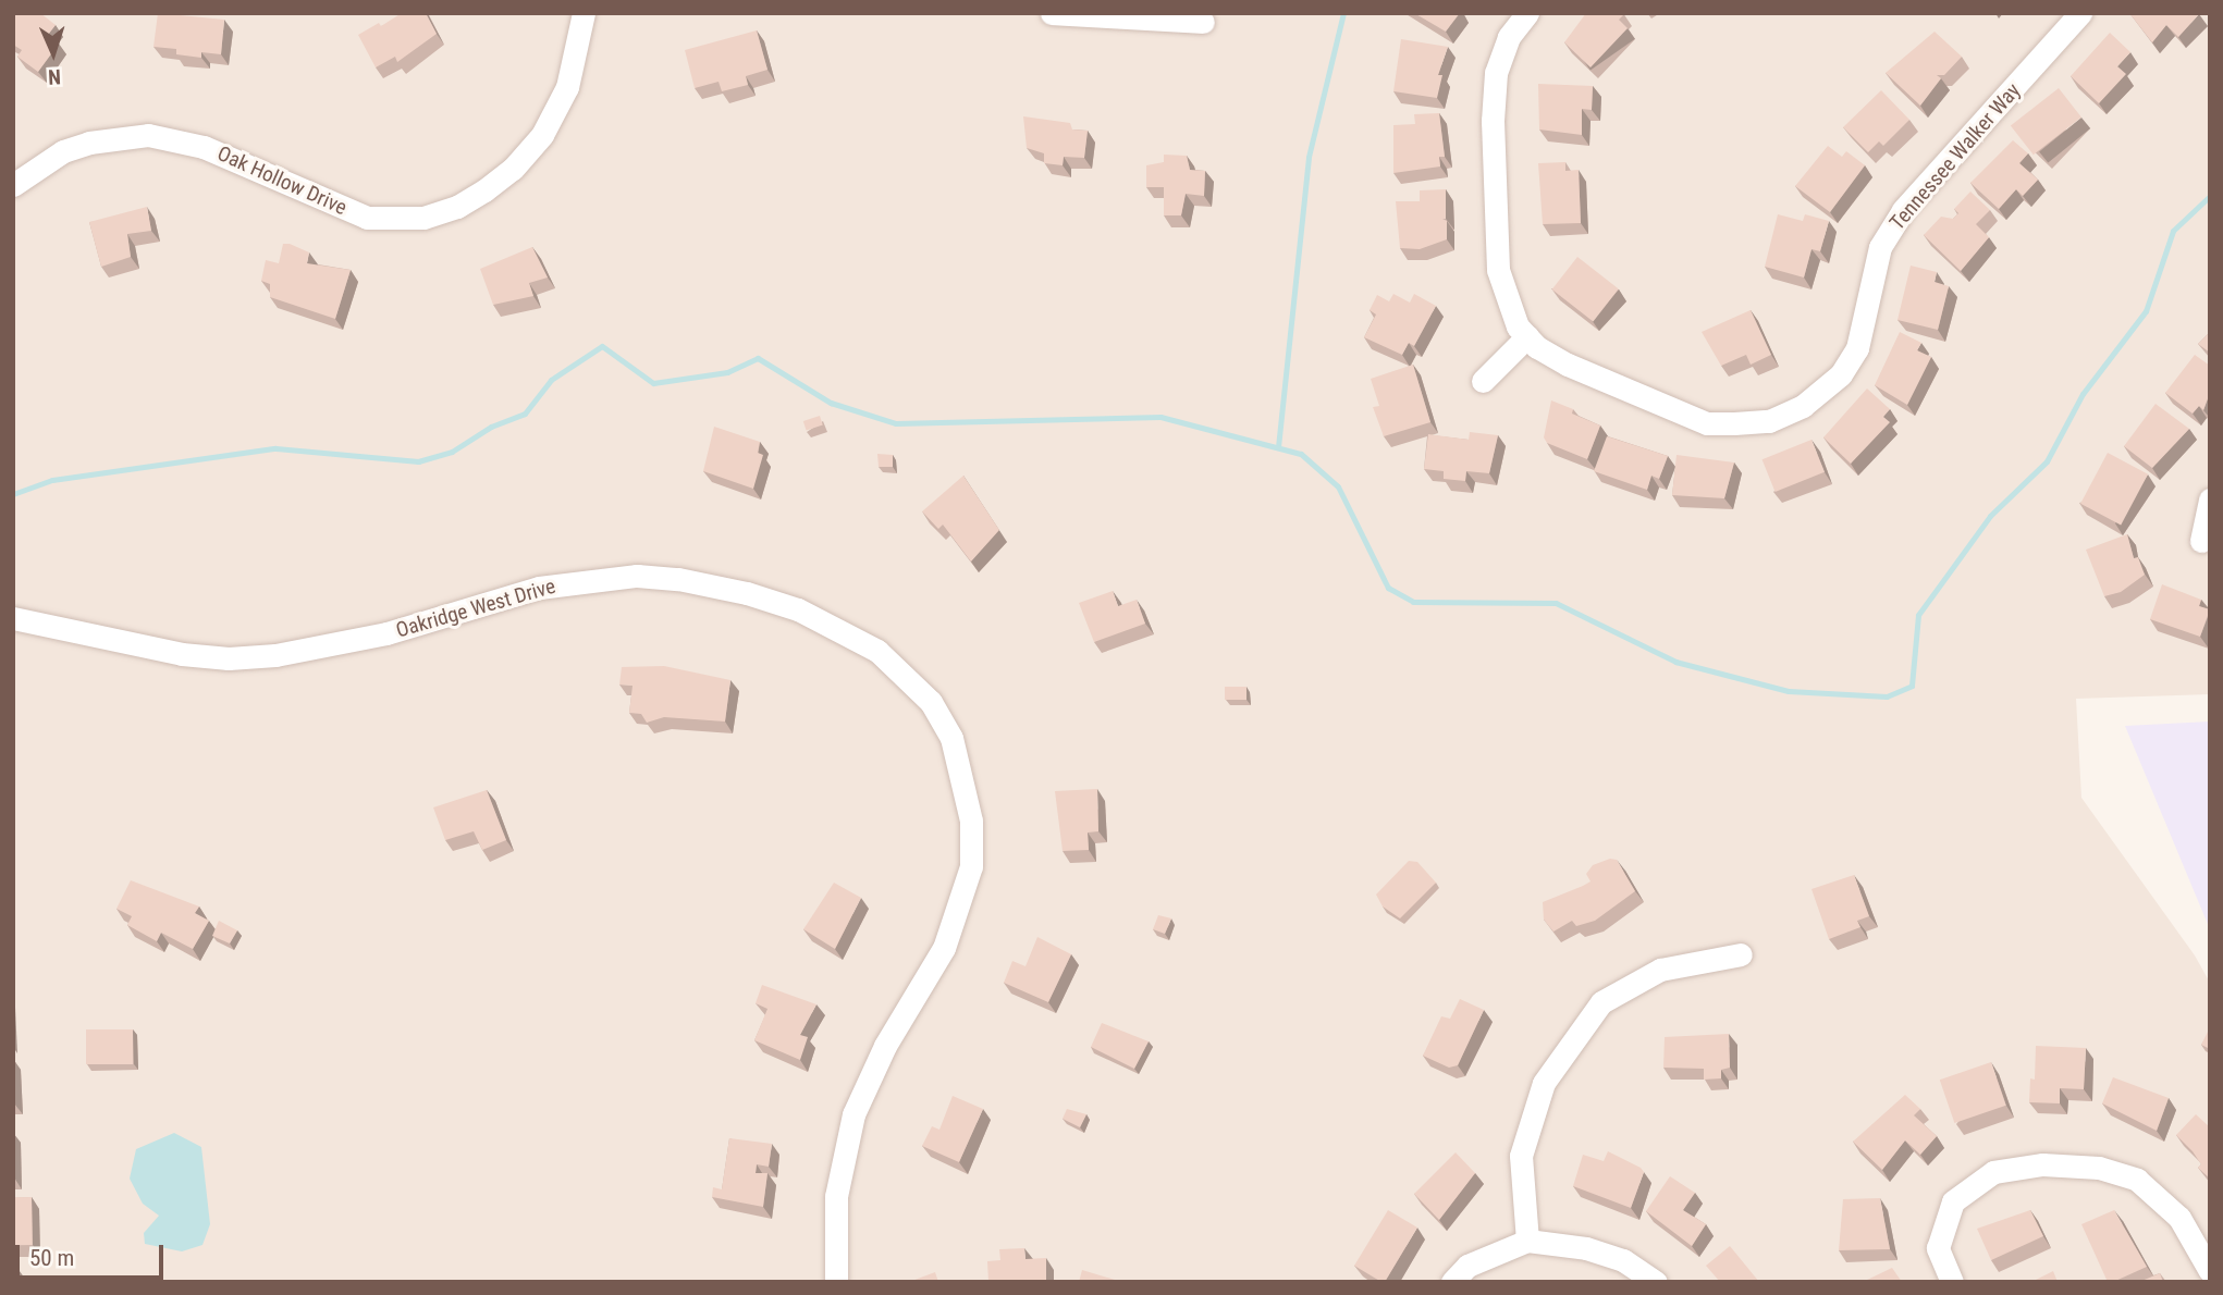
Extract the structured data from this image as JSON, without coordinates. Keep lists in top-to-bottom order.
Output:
{
  "streets": {
    "street": ["Tennessee Walker Way", "Oak Hollow Drive", "Oakridge West Drive"]
  },
  "scale_bar": "50 m",
  "north": "bottom"
}
